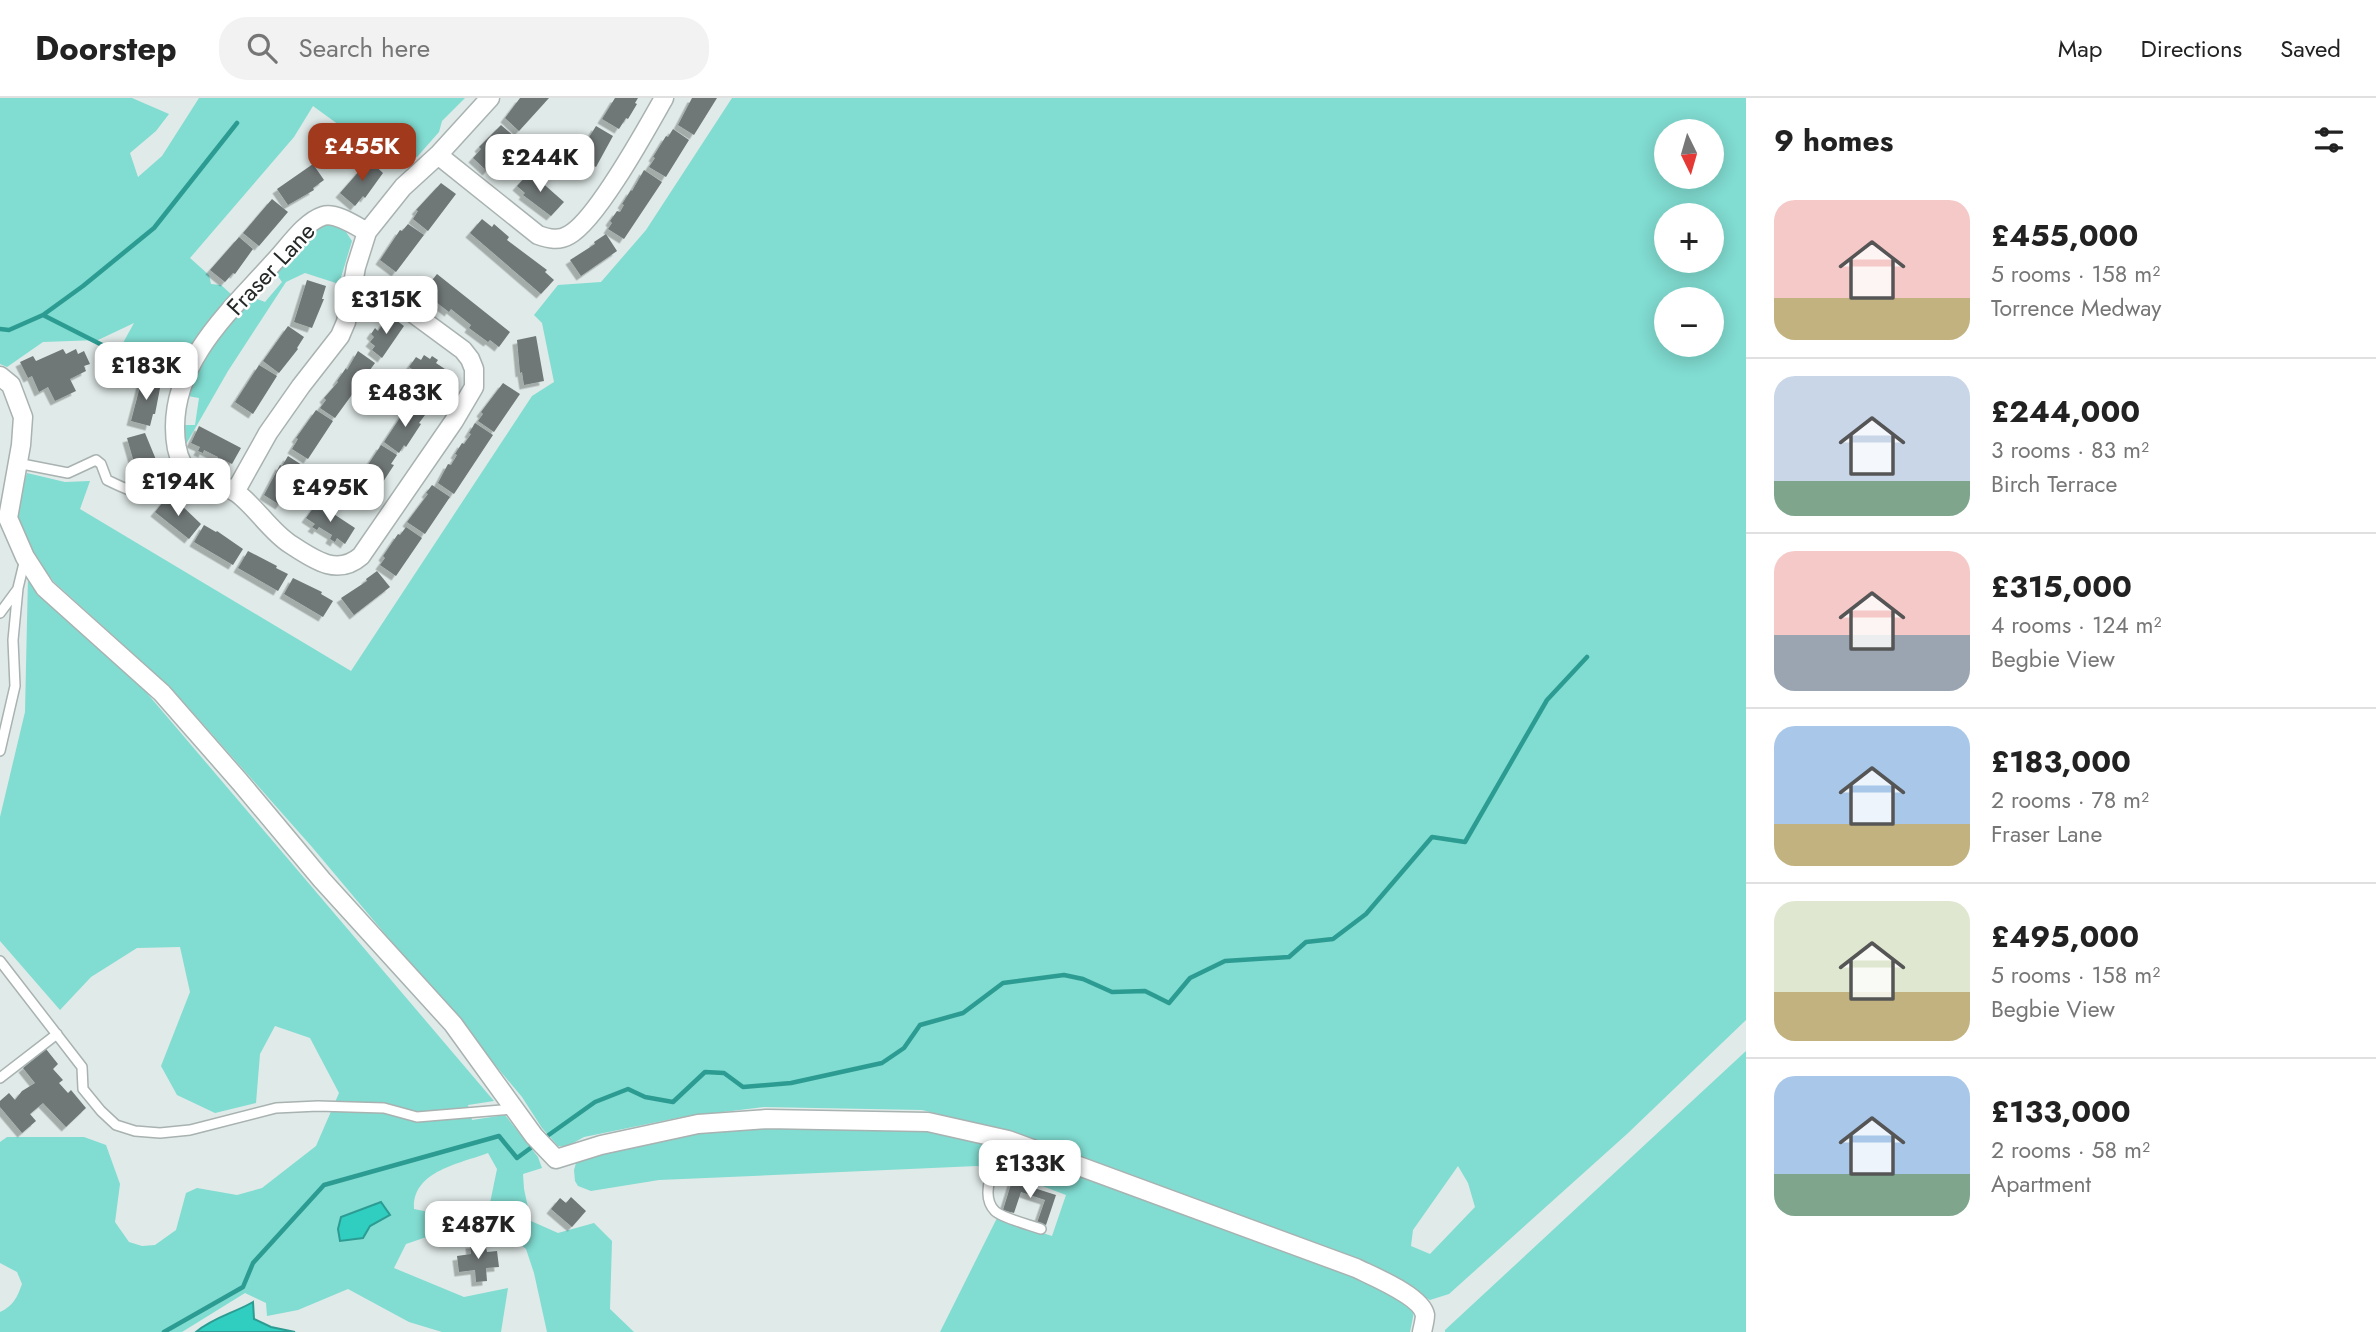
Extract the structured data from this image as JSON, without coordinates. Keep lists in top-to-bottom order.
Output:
{
  "streets": {
    "street": ["Fraser Lane"]
  },
  "north": "bottom",
  "page": {
    "header": "Doorstep",
    "search": "Search here",
    "nav": ["Map", "Directions", "Saved"],
    "heading": "9 homes",
    "map_buttons": ["+", "−"],
    "price": [
      "£455K",
      "£244K",
      "£315K",
      "£183K",
      "£483K",
      "£194K",
      "£495K",
      "£133K",
      "£487K"
    ],
    "list": [
      {
        "name": "£455,000",
        "note": "5 rooms · 158 m² · Torrence Medway"
      },
      {
        "name": "£244,000",
        "note": "3 rooms · 83 m² · Birch Terrace"
      },
      {
        "name": "£315,000",
        "note": "4 rooms · 124 m² · Begbie View"
      },
      {
        "name": "£183,000",
        "note": "2 rooms · 78 m² · Fraser Lane"
      },
      {
        "name": "£495,000",
        "note": "5 rooms · 158 m² · Begbie View"
      },
      {
        "name": "£133,000",
        "note": "2 rooms · 58 m² · Apartment"
      }
    ]
  }
}
